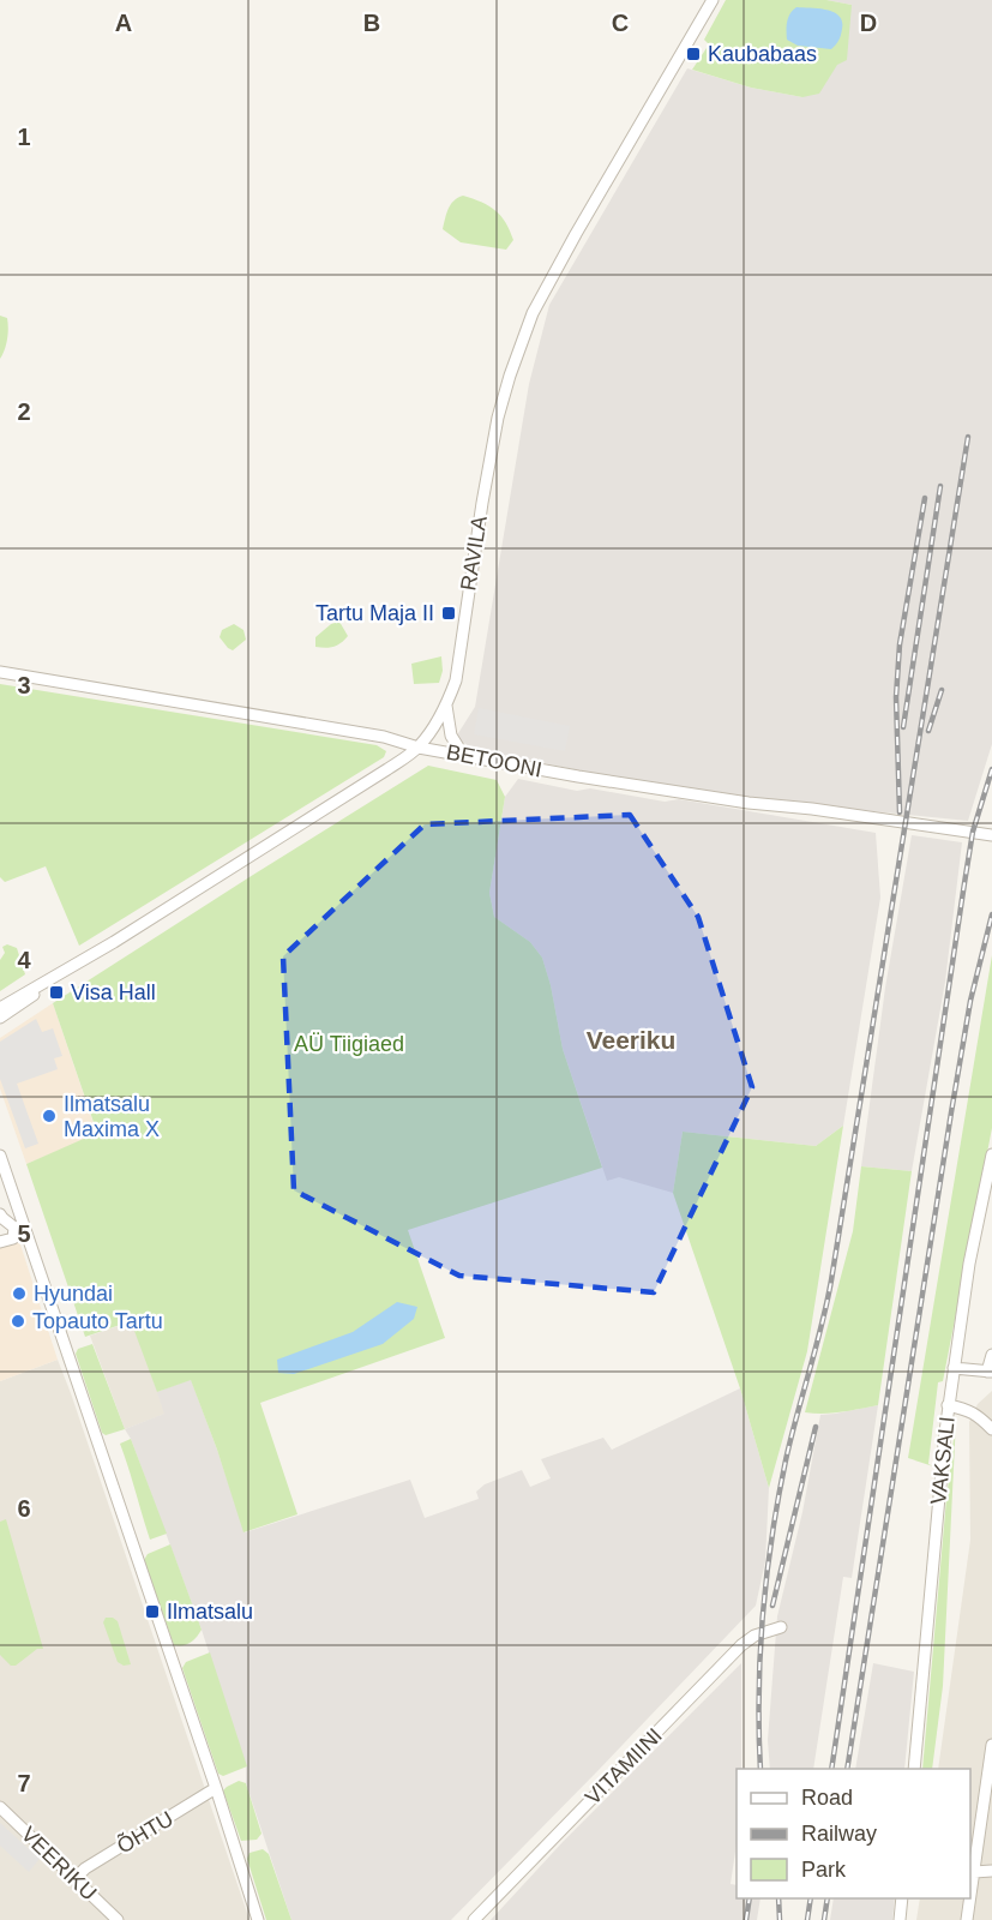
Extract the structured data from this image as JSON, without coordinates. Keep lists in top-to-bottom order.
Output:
{
  "streets": {
    "street": [
      "RAVILA",
      "BETOONI",
      "VAKSALI",
      "VITAMIINI",
      "ÕHTU",
      "VEERIKU"
    ]
  },
  "crossings": [
    ["RAVILA", "BETOONI"],
    ["ÕHTU", "VEERIKU"]
  ],
  "districts": ["Veeriku"],
  "parks": ["AÜ Tiigiaed"],
  "places": {
    "transit": [
      "Kaubabaas",
      "Tartu Maja II",
      "Visa Hall",
      "Ilmatsalu"
    ],
    "other": ["Ilmatsalu Maxima X", "Hyundai", "Topauto Tartu"]
  },
  "legend": ["Road", "Railway", "Park"],
  "grid": {
    "columns": [
      "A",
      "B",
      "C",
      "D"
    ],
    "rows": [
      "1",
      "2",
      "3",
      "4",
      "5",
      "6",
      "7"
    ]
  }
}
